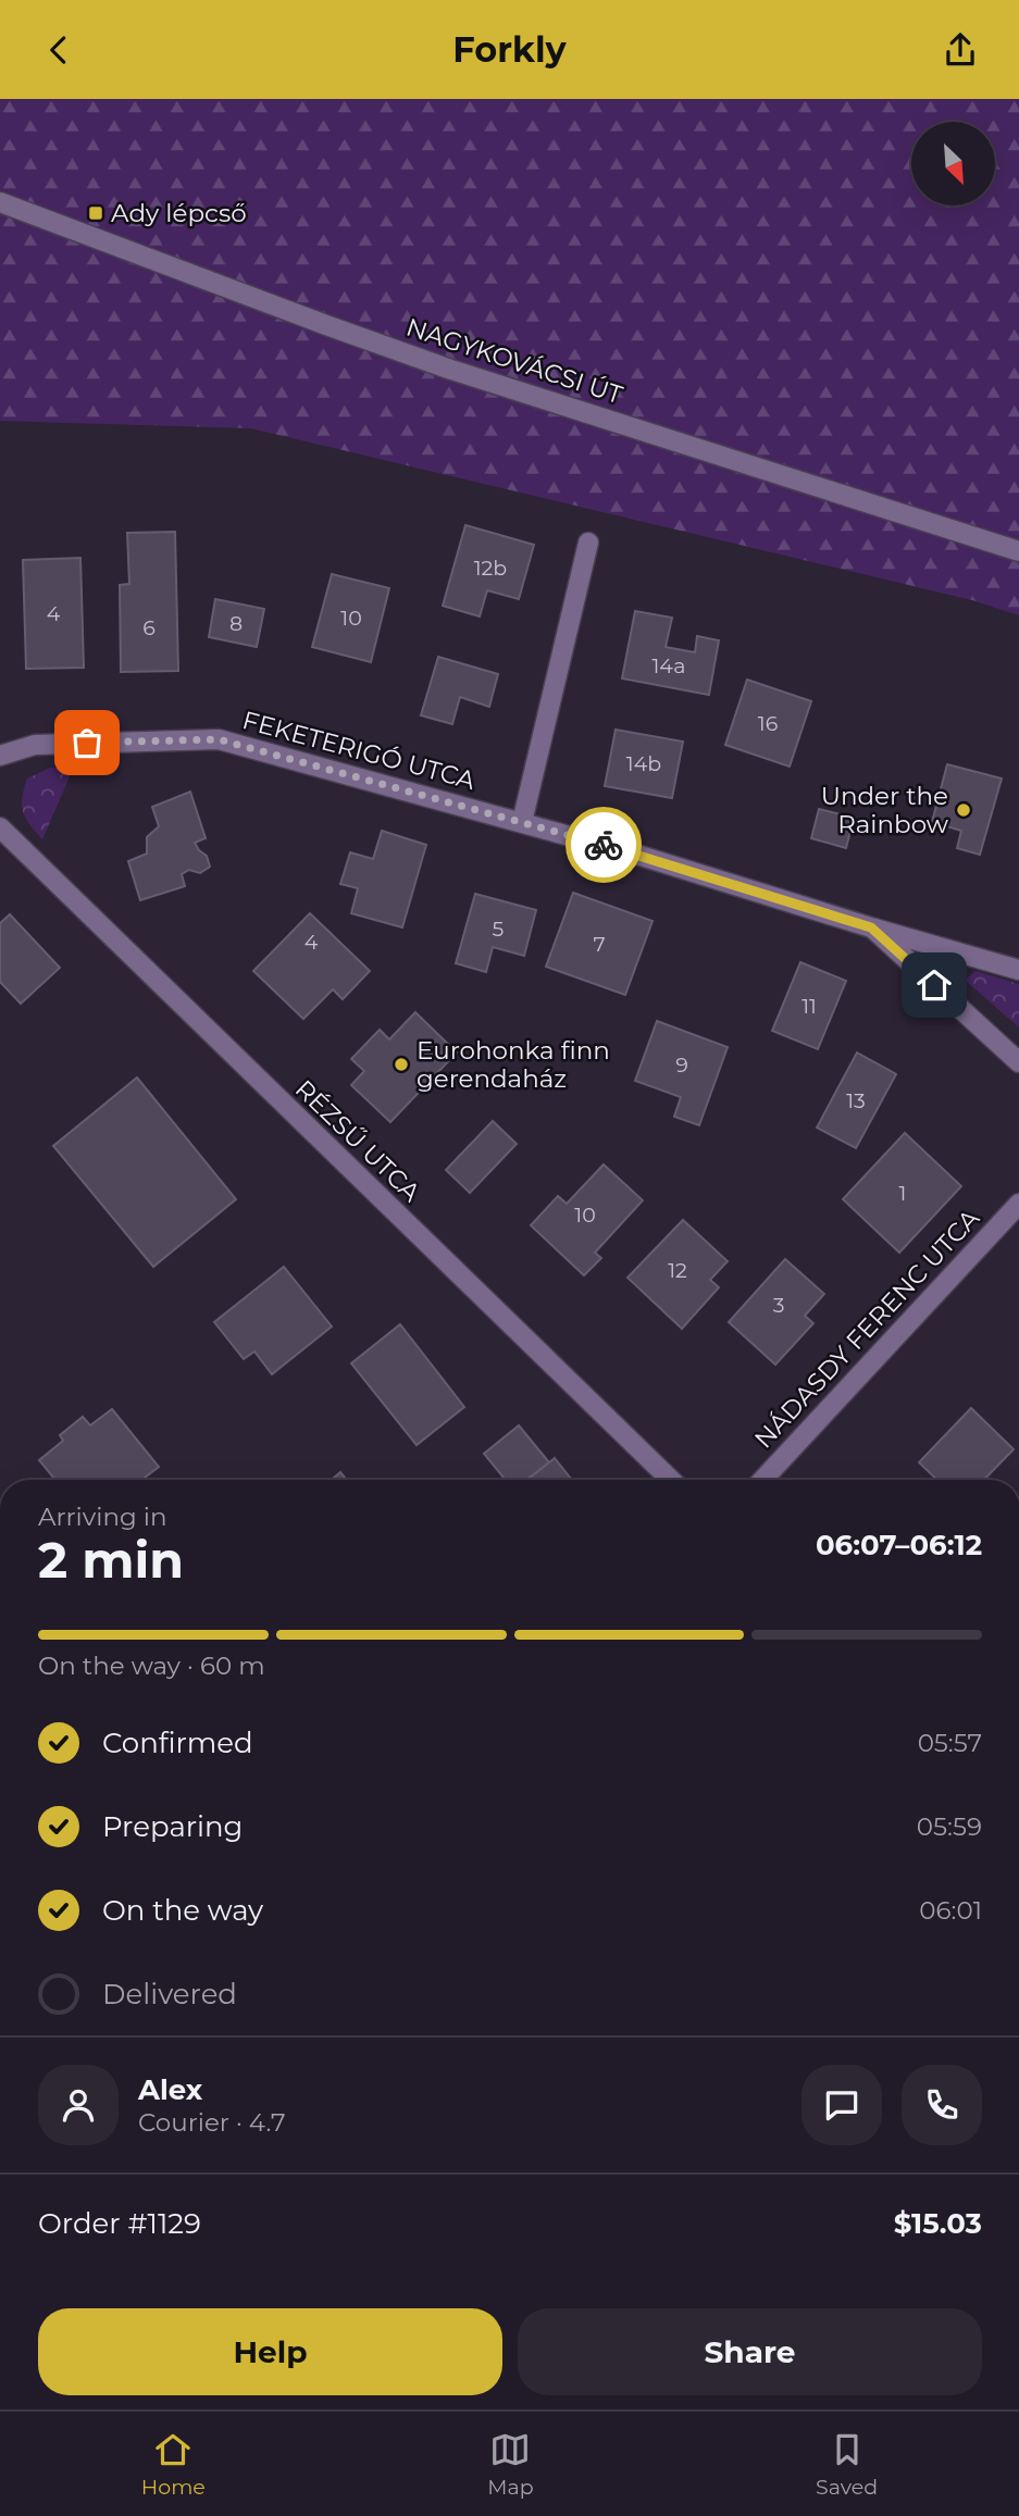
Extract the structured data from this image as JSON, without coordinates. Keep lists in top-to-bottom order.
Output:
{
  "streets": {
    "street": [
      "NAGYKOVÁCSI ÚT",
      "FEKETERIGÓ UTCA",
      "RÉZSŰ UTCA",
      "NÁDASDY FERENC UTCA"
    ]
  },
  "places": {
    "transit": ["Ady lépcső"],
    "other": ["Under the Rainbow", "Eurohonka finn gerendaház"]
  },
  "house_numbers": [
    "12b",
    "4",
    "10",
    "8",
    "6",
    "14a",
    "16",
    "14b",
    "5",
    "4",
    "7",
    "11",
    "9",
    "13",
    "1",
    "10",
    "12",
    "3"
  ],
  "north": "bottom right",
  "page": {
    "header": "Forkly",
    "heading": ["2 min", "Arriving in", "06:07–06:12"],
    "panel": [
      "Alex",
      "Courier · 4.7",
      "Order #1129",
      "$15.03"
    ],
    "bar": "On the way · 60 m",
    "list": [
      ["Confirmed", "05:57"],
      ["Preparing", "05:59"],
      ["On the way", "06:01"],
      "Delivered"
    ],
    "buttons": ["Help", "Share"],
    "tabs": ["Home", "Map", "Saved"]
  }
}
